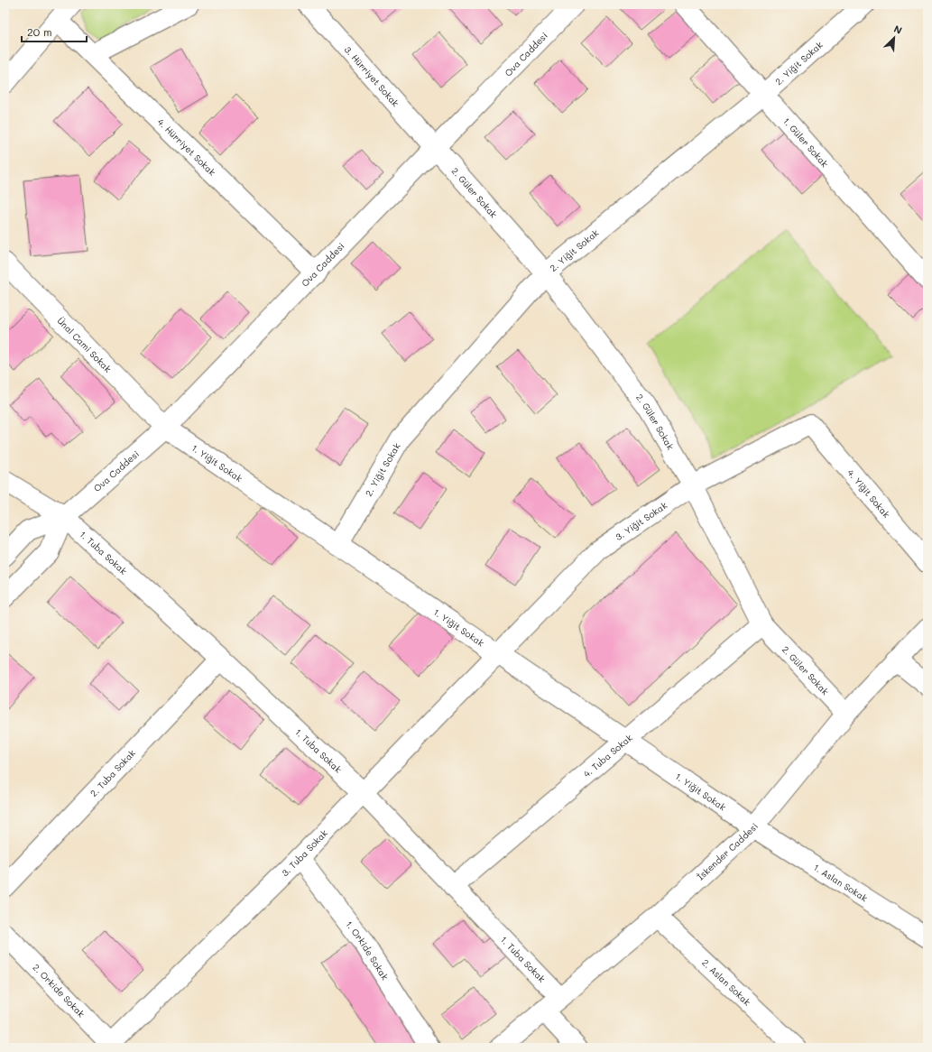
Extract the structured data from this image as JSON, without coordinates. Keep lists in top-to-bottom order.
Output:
{
  "streets": {
    "street": [
      "Ova Caddesi",
      "2. Yiğit Sokak",
      "3. Hürriyet Sokak",
      "1. Güler Sokak",
      "4. Hürriyet Sokak",
      "2. Güler Sokak",
      "Ünal Cami Sokak",
      "1. Yiğit Sokak",
      "4. Yiğit Sokak",
      "3. Yiğit Sokak",
      "1. Tuba Sokak",
      "4. Tuba Sokak",
      "2. Tuba Sokak",
      "İskender Caddesi",
      "3. Tuba Sokak",
      "1. Aslan Sokak",
      "1. Orkide Sokak",
      "2. Aslan Sokak",
      "2. Orkide Sokak"
    ]
  },
  "crossings": [
    ["Ova Caddesi", "3. Hürriyet Sokak"],
    ["Ova Caddesi", "4. Hürriyet Sokak"],
    ["Ova Caddesi", "2. Güler Sokak"],
    ["Ova Caddesi", "Ünal Cami Sokak"],
    ["Ova Caddesi", "1. Yiğit Sokak"],
    ["Ova Caddesi", "1. Tuba Sokak"],
    ["2. Yiğit Sokak", "1. Güler Sokak"],
    ["2. Yiğit Sokak", "2. Güler Sokak"],
    ["2. Yiğit Sokak", "1. Yiğit Sokak"],
    ["3. Hürriyet Sokak", "2. Güler Sokak"],
    ["2. Güler Sokak", "3. Yiğit Sokak"],
    ["2. Güler Sokak", "4. Tuba Sokak"],
    ["2. Güler Sokak", "İskender Caddesi"],
    ["Ünal Cami Sokak", "1. Yiğit Sokak"],
    ["1. Yiğit Sokak", "3. Yiğit Sokak"],
    ["1. Yiğit Sokak", "4. Tuba Sokak"],
    ["1. Yiğit Sokak", "İskender Caddesi"],
    ["1. Yiğit Sokak", "3. Tuba Sokak"],
    ["1. Yiğit Sokak", "1. Aslan Sokak"],
    ["4. Yiğit Sokak", "3. Yiğit Sokak"],
    ["3. Yiğit Sokak", "3. Tuba Sokak"],
    ["1. Tuba Sokak", "4. Tuba Sokak"],
    ["1. Tuba Sokak", "2. Tuba Sokak"],
    ["1. Tuba Sokak", "İskender Caddesi"],
    ["1. Tuba Sokak", "3. Tuba Sokak"],
    ["İskender Caddesi", "1. Aslan Sokak"],
    ["İskender Caddesi", "2. Aslan Sokak"],
    ["3. Tuba Sokak", "1. Orkide Sokak"],
    ["3. Tuba Sokak", "2. Orkide Sokak"]
  ],
  "scale_bar": "20 m",
  "north": "top right"
}
